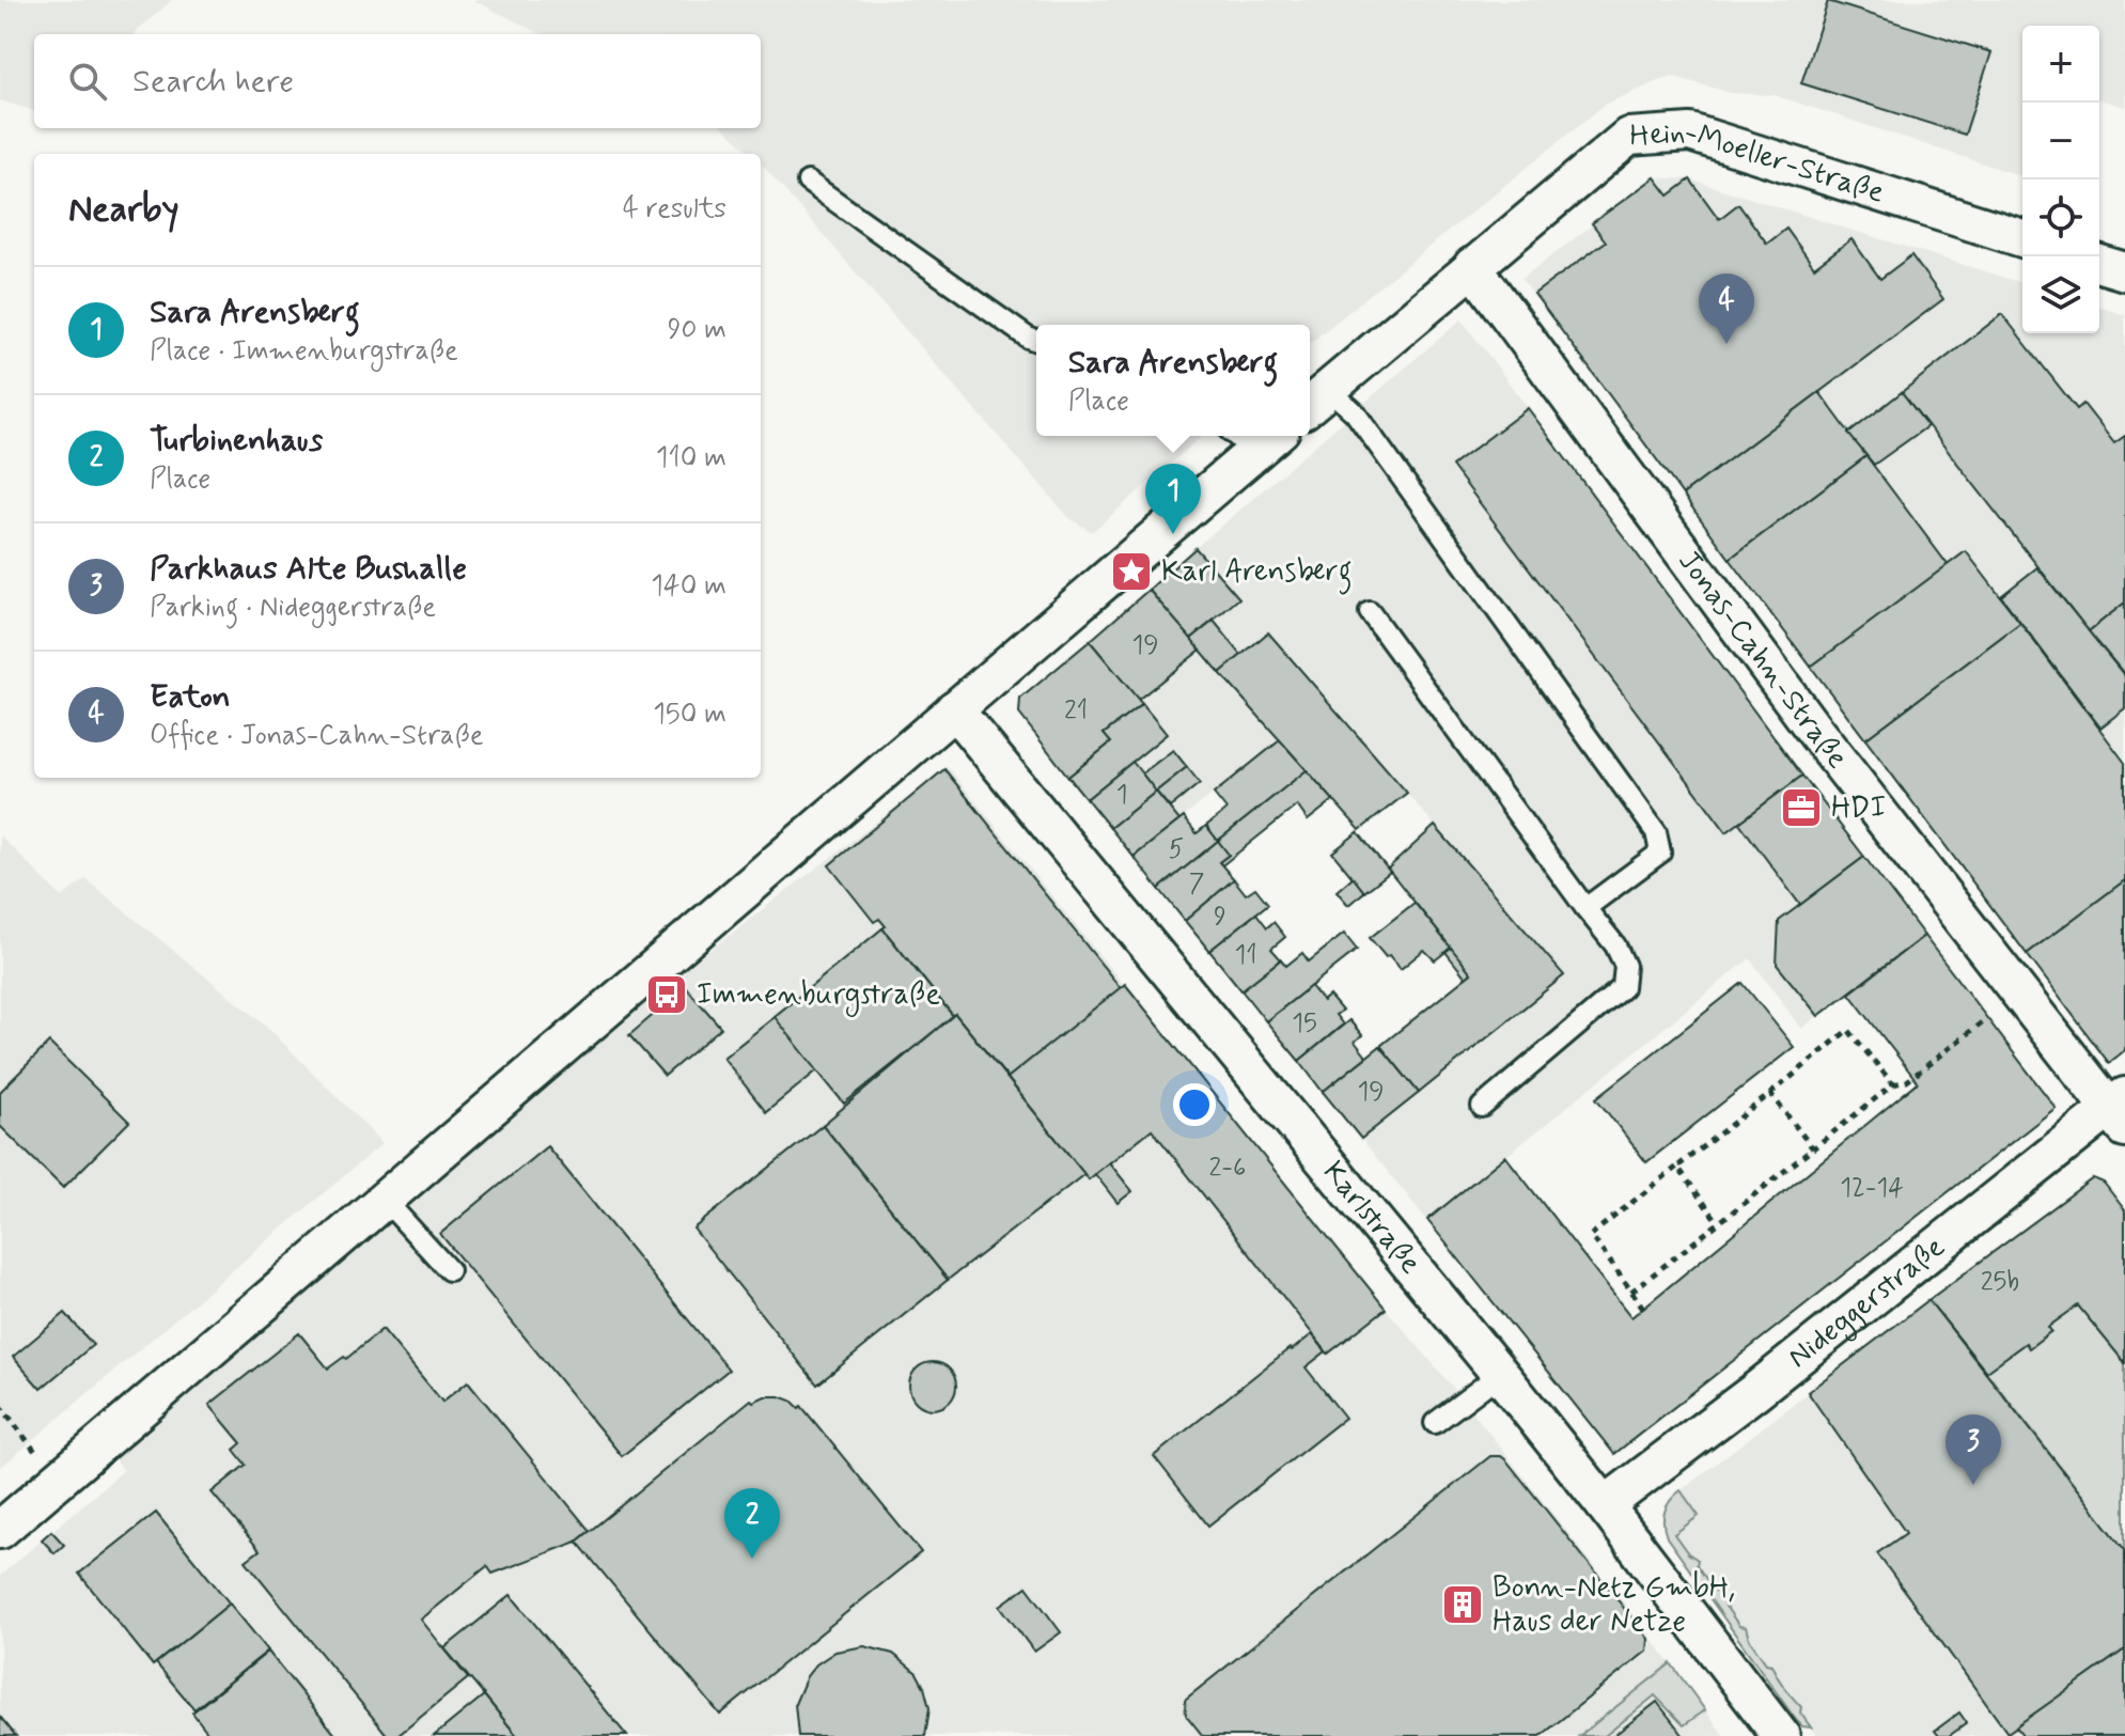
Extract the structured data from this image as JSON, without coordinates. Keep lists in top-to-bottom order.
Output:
{
  "streets": {
    "street": [
      "Hein-Moeller-Straße",
      "Jonas-Cahn-Straße",
      "Karlstraße",
      "Nideggerstraße"
    ]
  },
  "crossings": [
    ["Hein-Moeller-Straße", "Jonas-Cahn-Straße"],
    ["Jonas-Cahn-Straße", "Nideggerstraße"],
    ["Karlstraße", "Nideggerstraße"]
  ],
  "places": {
    "place": ["Karl Arensberg"],
    "office": ["HDI"],
    "bus stop": ["Immenburgstraße"],
    "building": ["Bonn-Netz GmbH, Haus der Netze"]
  },
  "house_numbers": [
    "19",
    "21",
    "1",
    "5",
    "7",
    "9",
    "11",
    "15",
    "19",
    "2-6",
    "12-14",
    "25b"
  ],
  "page": {
    "map_buttons": ["+", "−"],
    "search": "Search here",
    "heading": ["Nearby", "4 results"],
    "list": [
      {
        "mark": "1",
        "name": "Sara Arensberg",
        "note": "Place · Immenburgstraße",
        "value": "90 m"
      },
      {
        "mark": "2",
        "name": "Turbinenhaus",
        "note": "Place",
        "value": "110 m"
      },
      {
        "mark": "3",
        "name": "Parkhaus Alte Bushalle",
        "note": "Parking · Nideggerstraße",
        "value": "140 m"
      },
      {
        "mark": "4",
        "name": "Eaton",
        "note": "Office · Jonas-Cahn-Straße",
        "value": "150 m"
      }
    ],
    "pins": [
      "4",
      "1",
      "3",
      "2"
    ],
    "popup": ["Sara Arensberg", "Place"]
  }
}
